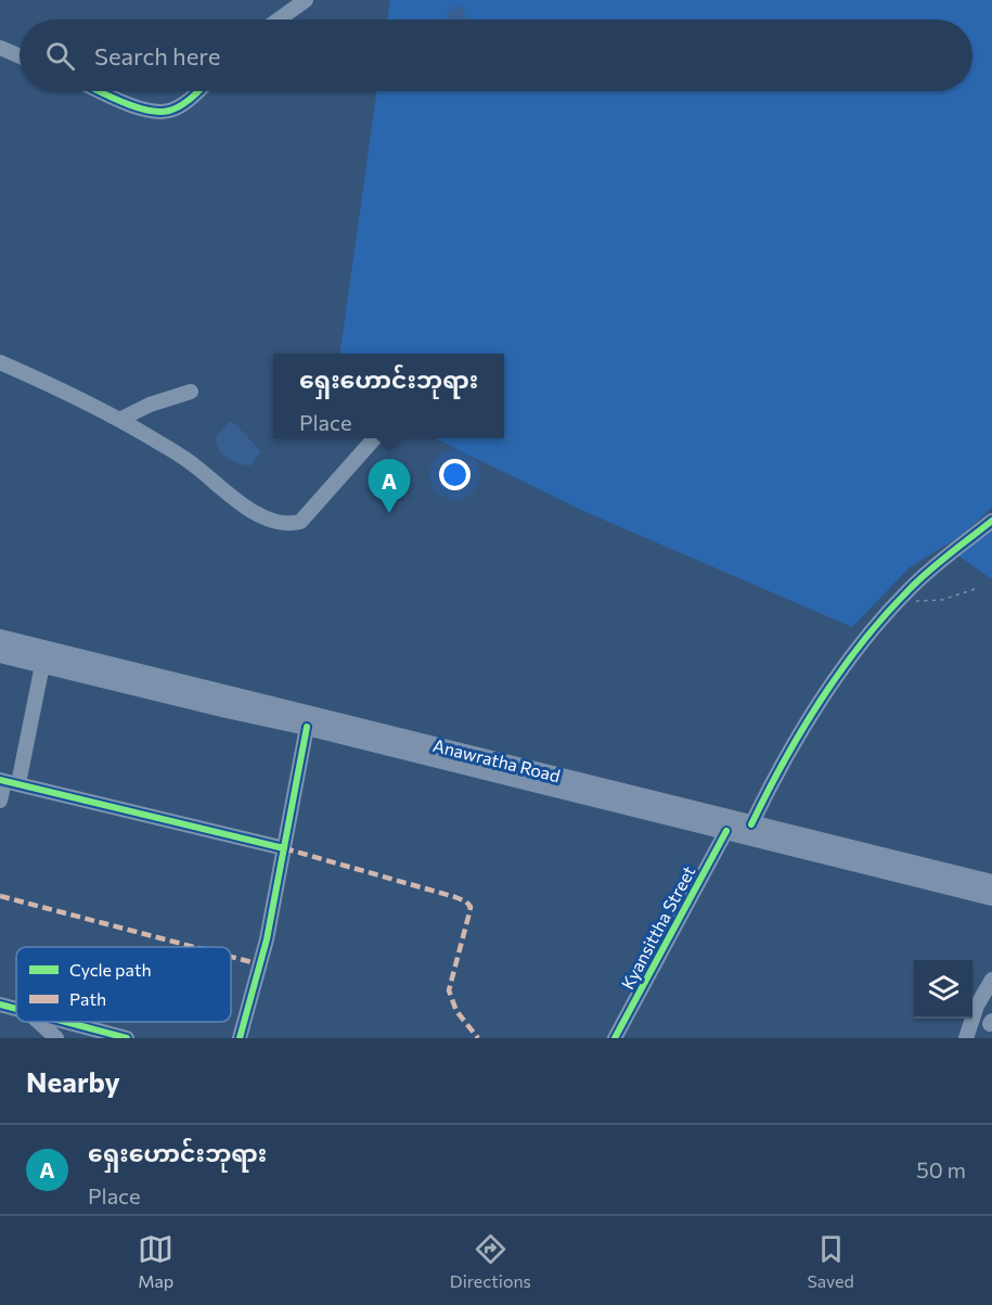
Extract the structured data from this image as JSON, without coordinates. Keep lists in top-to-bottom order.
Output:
{
  "streets": {
    "main road": ["Anawratha Road"],
    "street": ["Kyansittha Street"]
  },
  "crossings": [
    ["Anawratha Road", "Kyansittha Street"]
  ],
  "legend": ["Cycle path", "Path"],
  "page": {
    "search": "Search here",
    "popup": ["ရှေးဟောင်းဘုရား", "Place"],
    "pins": "A",
    "heading": "Nearby",
    "list": [
      {
        "mark": "A",
        "name": "ရှေးဟောင်းဘုရား",
        "note": "Place",
        "value": "50 m"
      }
    ],
    "nav": ["Map", "Directions", "Saved"]
  }
}
